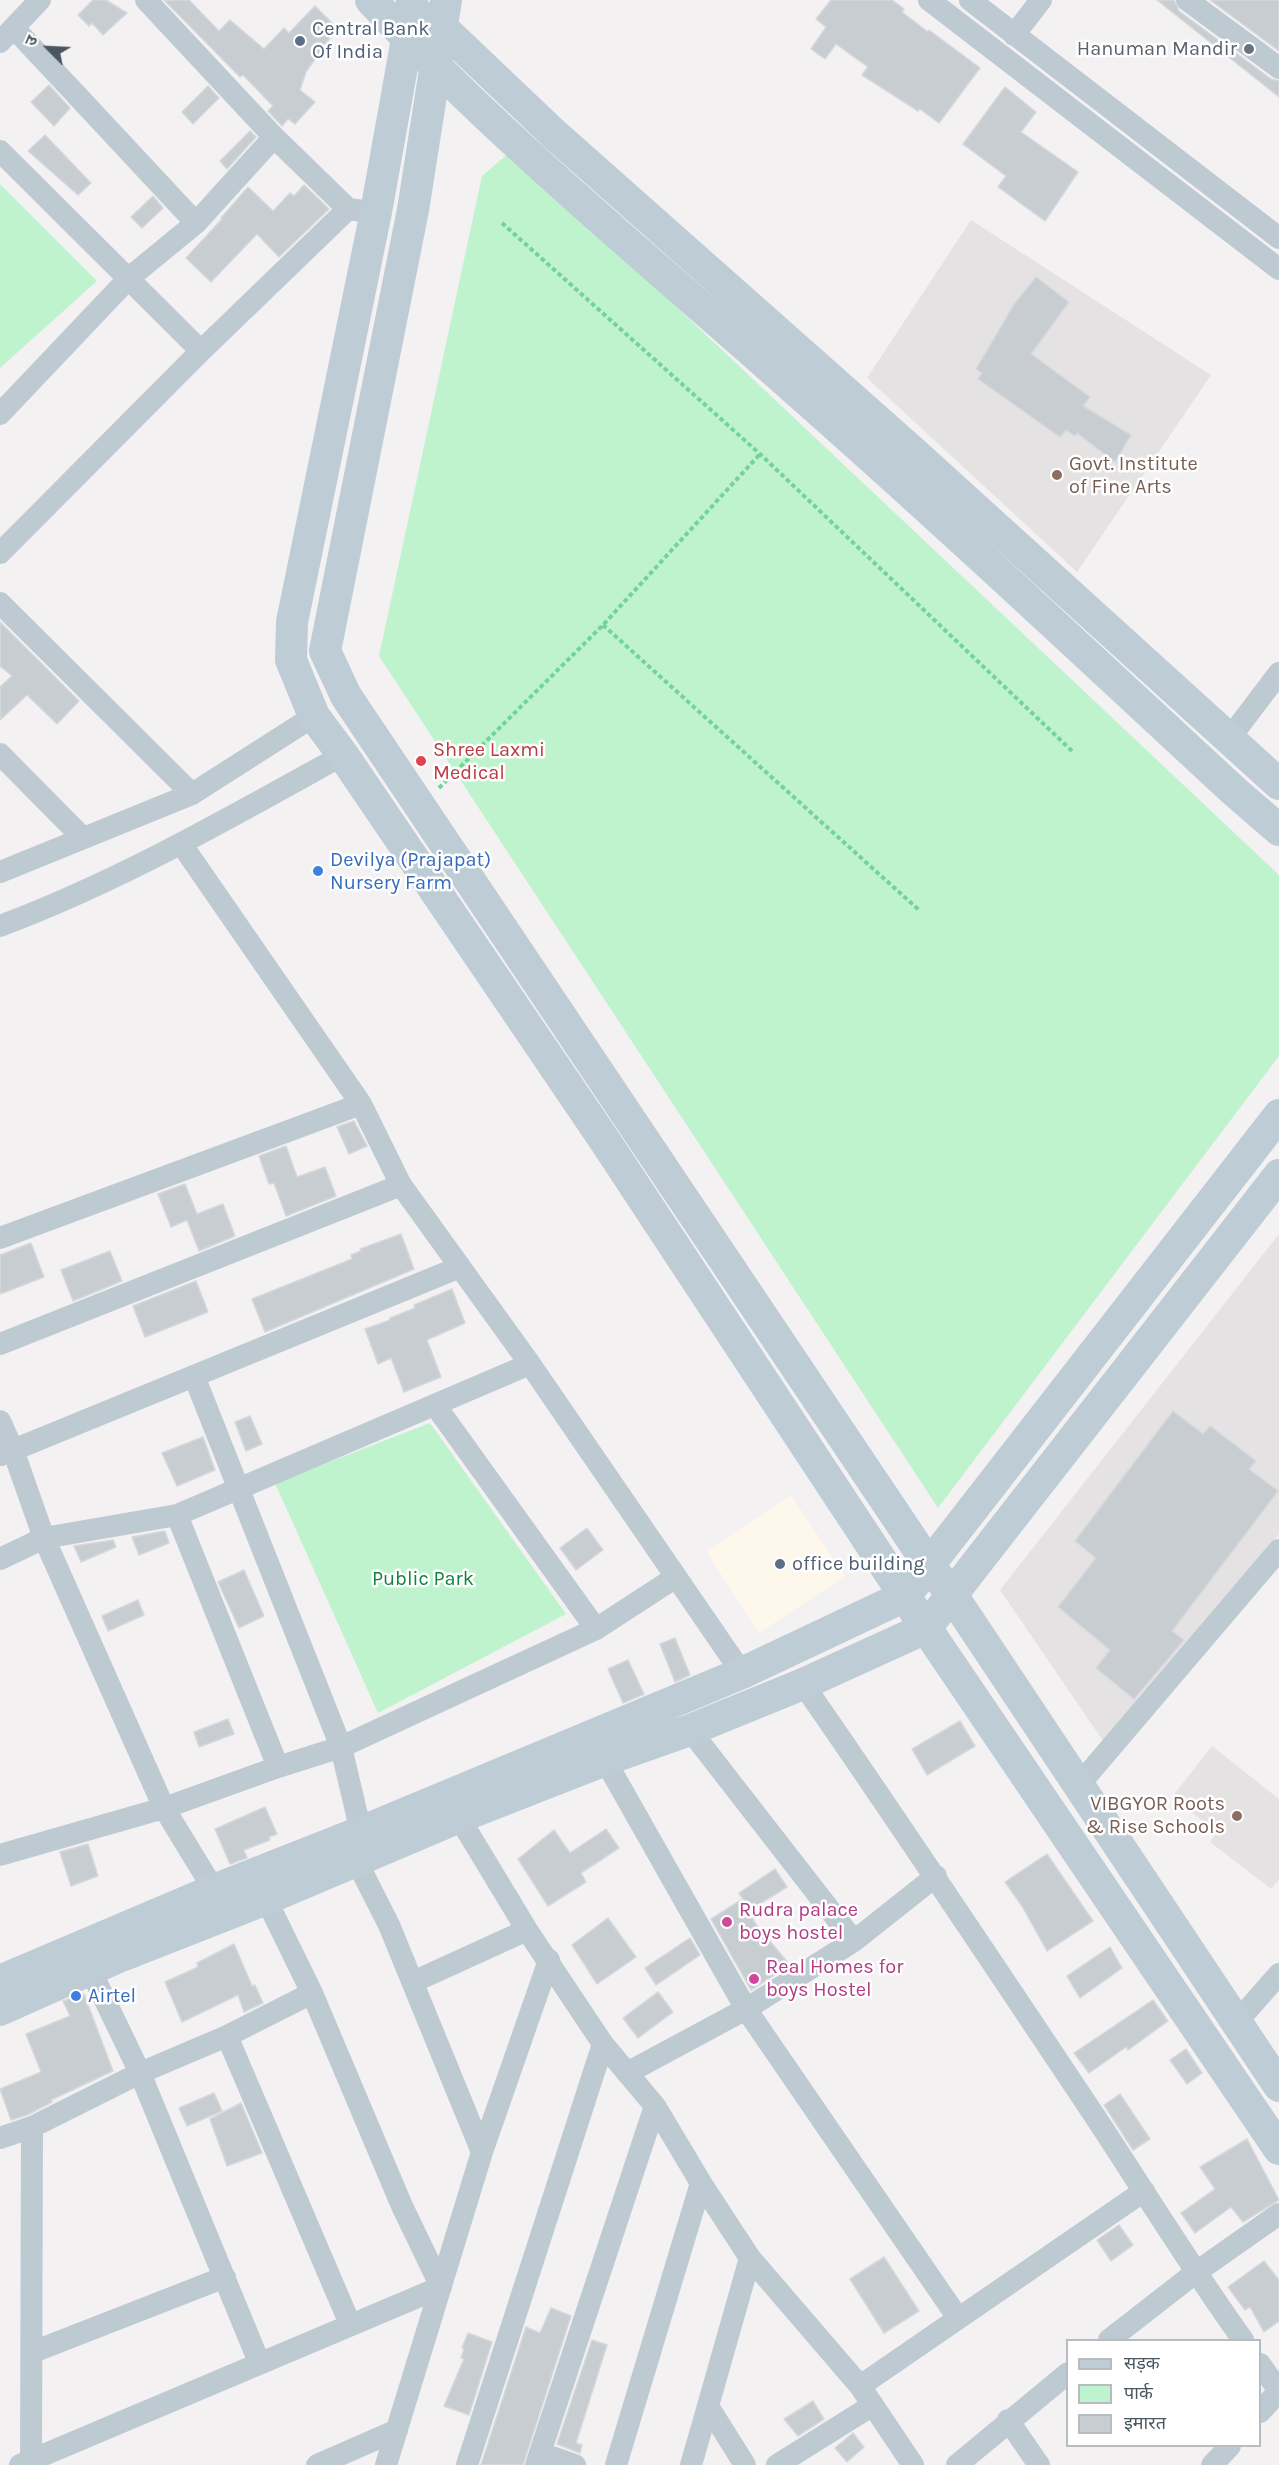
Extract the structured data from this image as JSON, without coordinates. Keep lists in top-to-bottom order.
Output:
{
  "parks": ["Public Park"],
  "places": [
    "Central Bank Of India",
    "Hanuman Mandir",
    "Govt. Institute of Fine Arts",
    "Shree Laxmi Medical",
    "Devilya (Prajapat) Nursery Farm",
    "office building",
    "VIBGYOR Roots & Rise Schools",
    "Rudra palace boys hostel",
    "Real Homes for boys Hostel",
    "Airtel"
  ],
  "legend": ["सड़क", "पार्क", "इमारत"],
  "north": "top left"
}
